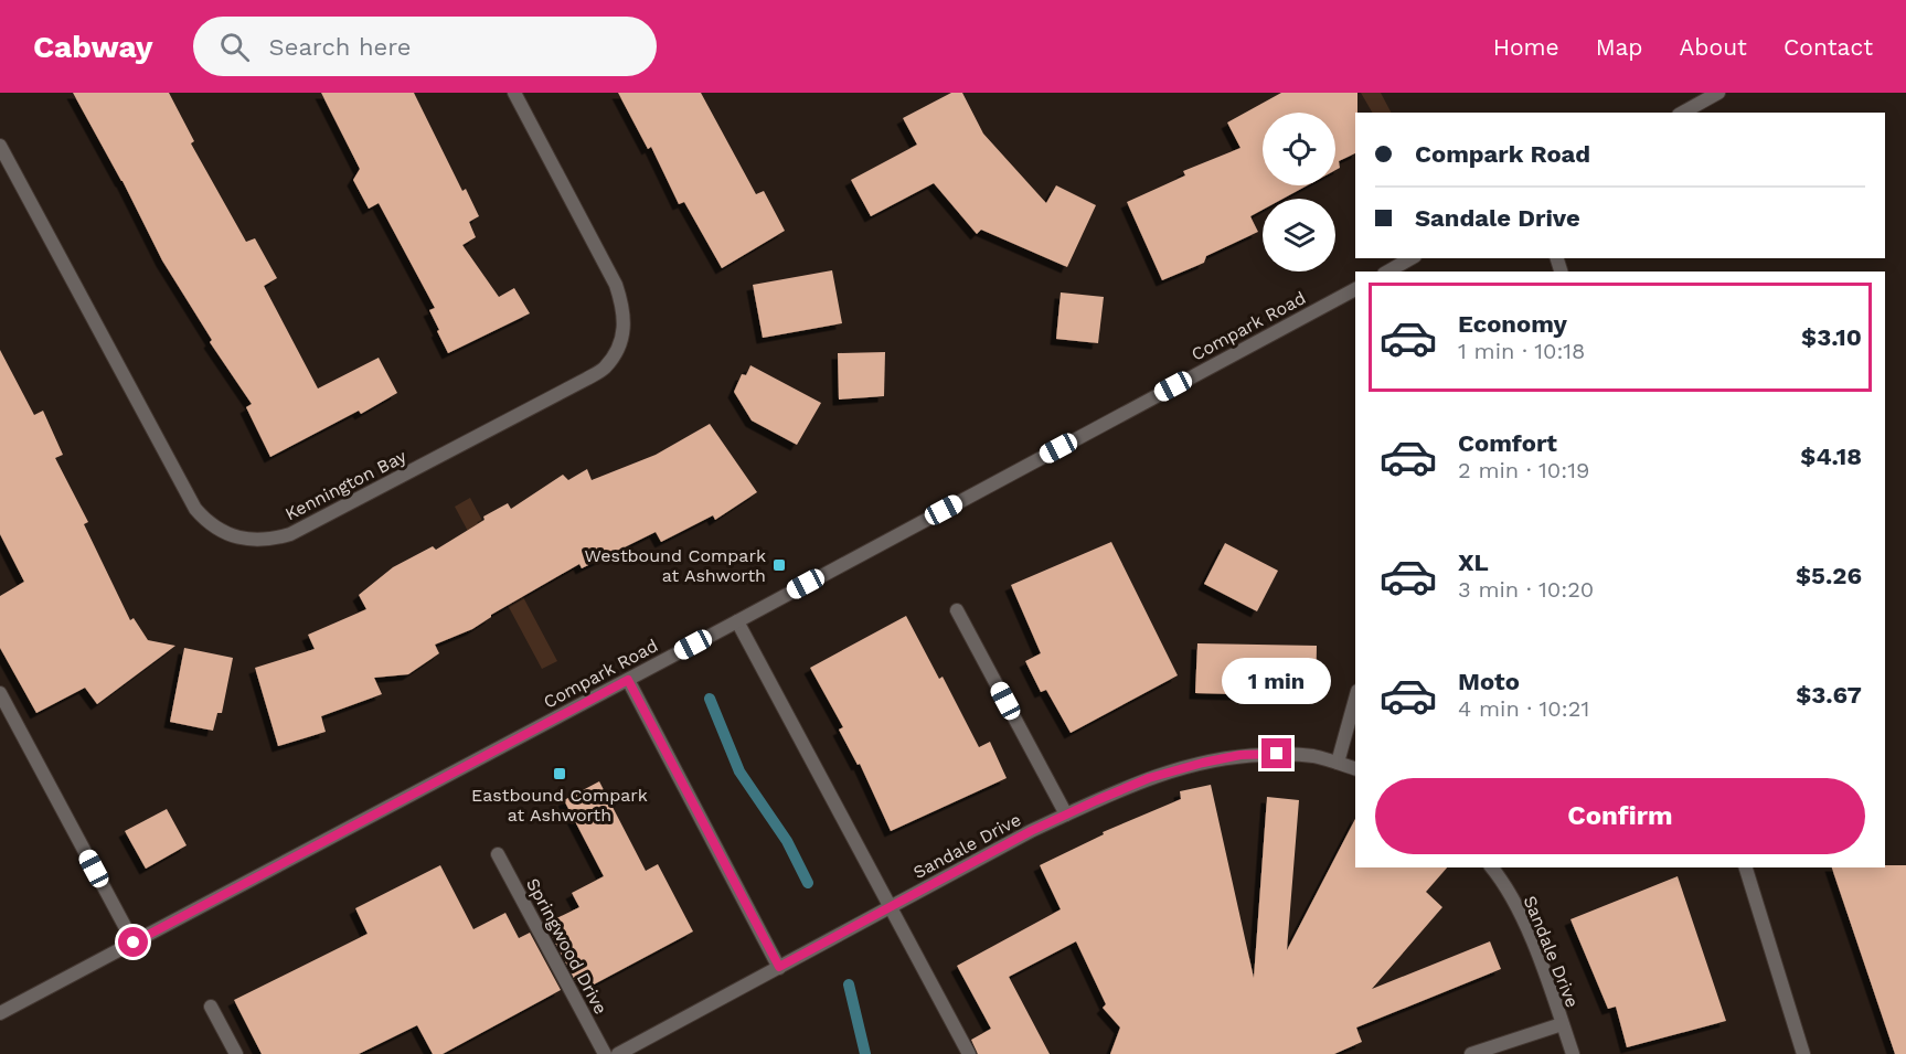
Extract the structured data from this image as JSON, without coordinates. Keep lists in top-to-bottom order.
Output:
{
  "streets": {
    "street": [
      "Compark Road",
      "Kennington Bay",
      "Sandale Drive",
      "Springwood Drive"
    ]
  },
  "places": {
    "transit": ["Westbound Compark at Ashworth", "Eastbound Compark at Ashworth"]
  },
  "page": {
    "header": "Cabway",
    "search": "Search here",
    "nav": [
      "Home",
      "Map",
      "About",
      "Contact"
    ],
    "banner": ["Compark Road", "Sandale Drive"],
    "list": [
      {
        "name": "Economy",
        "note": "1 min · 10:18",
        "value": "$3.10"
      },
      {
        "name": "Comfort",
        "note": "2 min · 10:19",
        "value": "$4.18"
      },
      {
        "name": "XL",
        "note": "3 min · 10:20",
        "value": "$5.26"
      },
      {
        "name": "Moto",
        "note": "4 min · 10:21",
        "value": "$3.67"
      }
    ],
    "bubble": "1 min",
    "buttons": "Confirm"
  }
}
